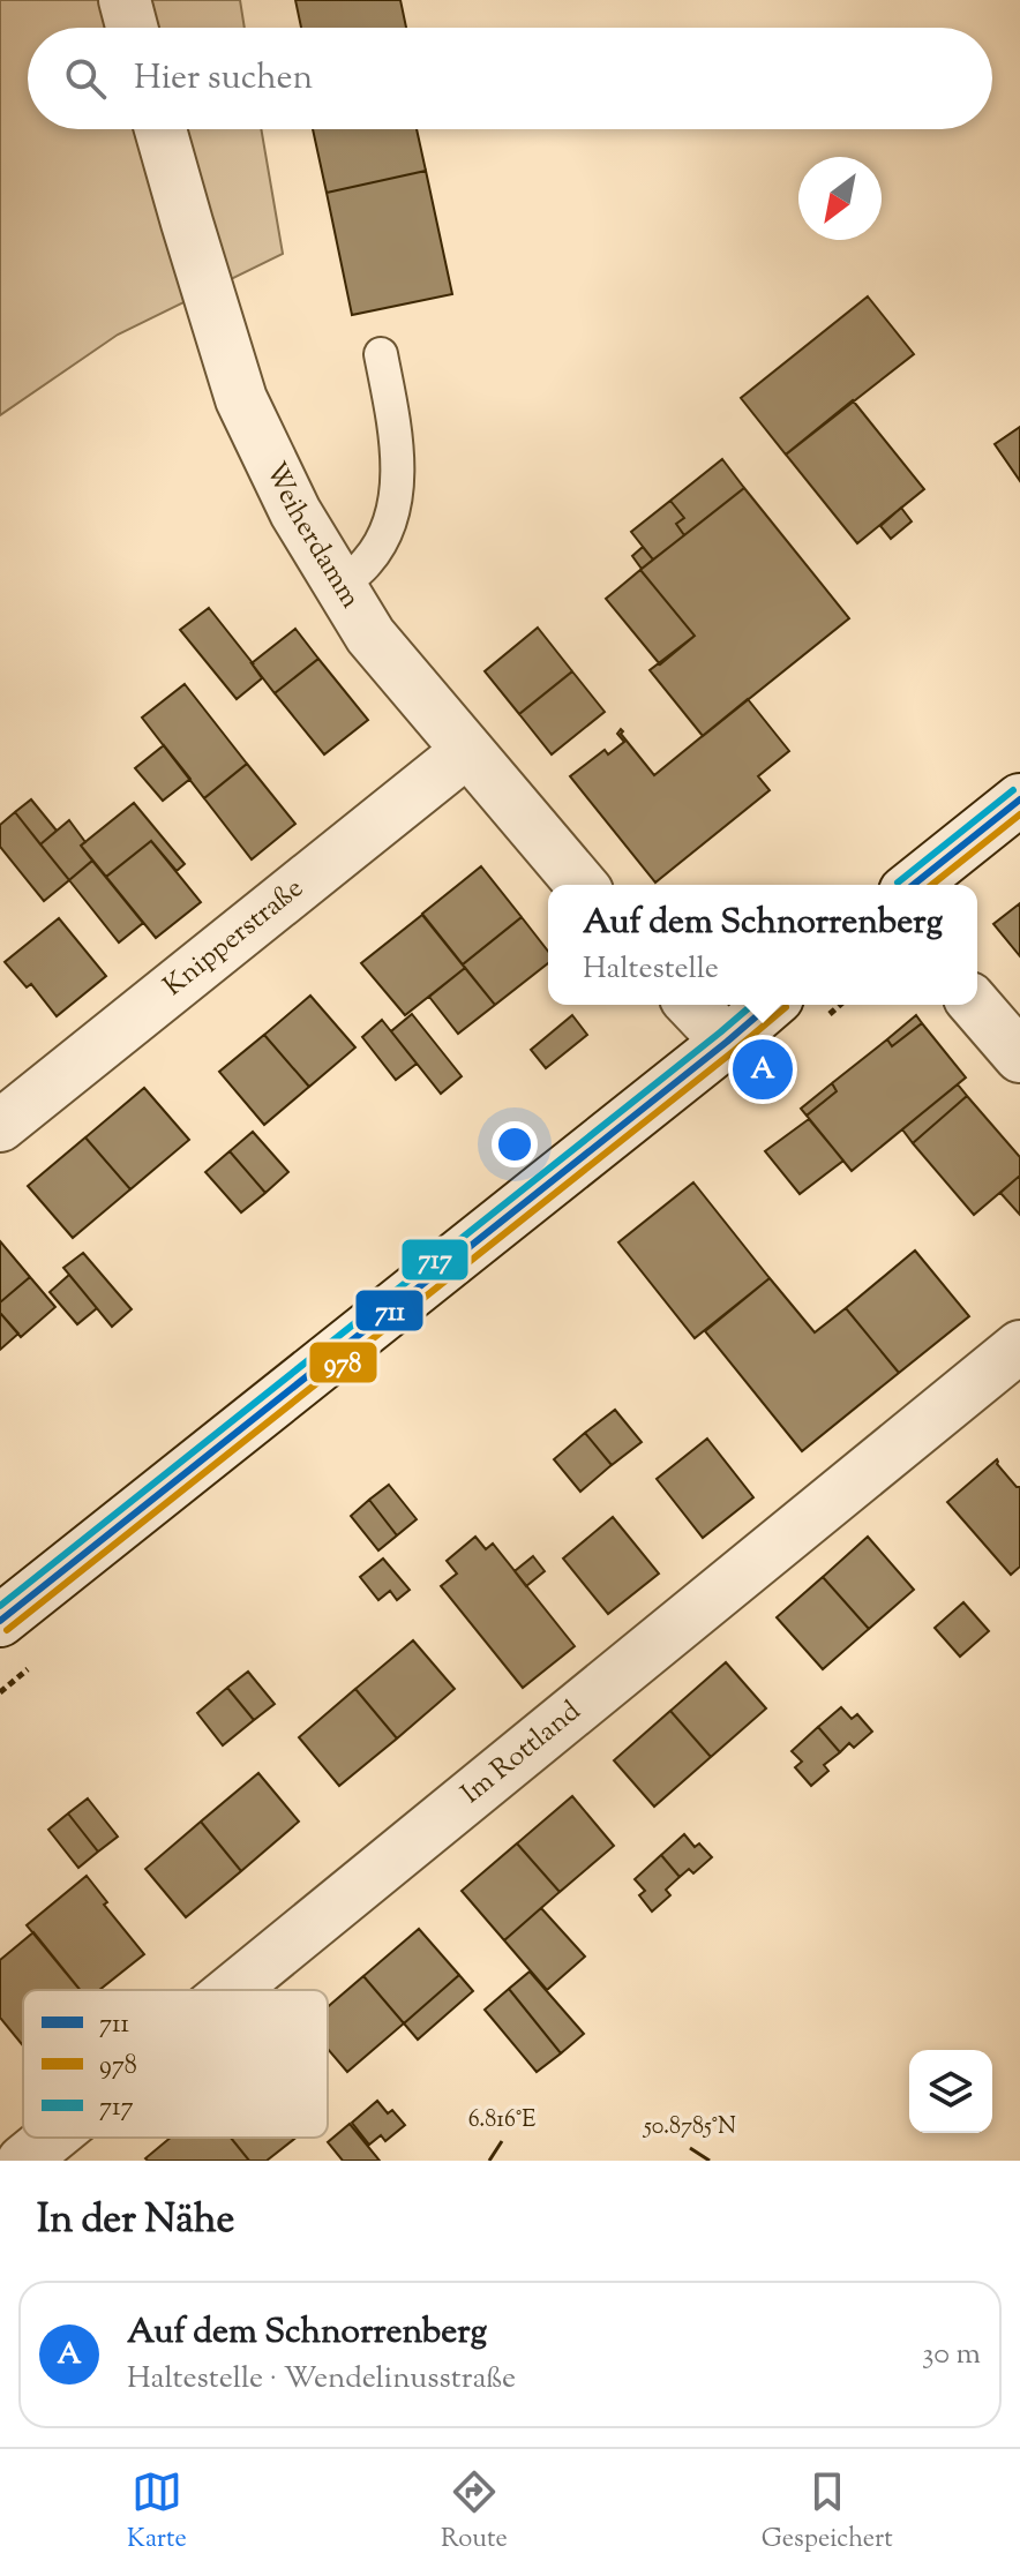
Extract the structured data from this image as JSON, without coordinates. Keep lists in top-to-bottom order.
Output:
{
  "streets": {
    "street": ["Weiherdamm", "Knipperstraße", "Im Rottland"]
  },
  "crossings": [
    ["Weiherdamm", "Knipperstraße"]
  ],
  "lines": ["transit line 717", "transit line 711", "transit line 978"],
  "legend": ["711", "978", "717"],
  "north": "bottom left",
  "page": {
    "search": "Hier suchen",
    "popup": ["Auf dem Schnorrenberg", "Haltestelle"],
    "pins": "A",
    "heading": "In der Nähe",
    "list": [
      {
        "mark": "A",
        "name": "Auf dem Schnorrenberg",
        "note": "Haltestelle · Wendelinusstraße",
        "value": "30 m"
      }
    ],
    "nav": ["Karte", "Route", "Gespeichert"]
  },
  "coordinates": ["6.816°E", "50.8785°N"]
}
